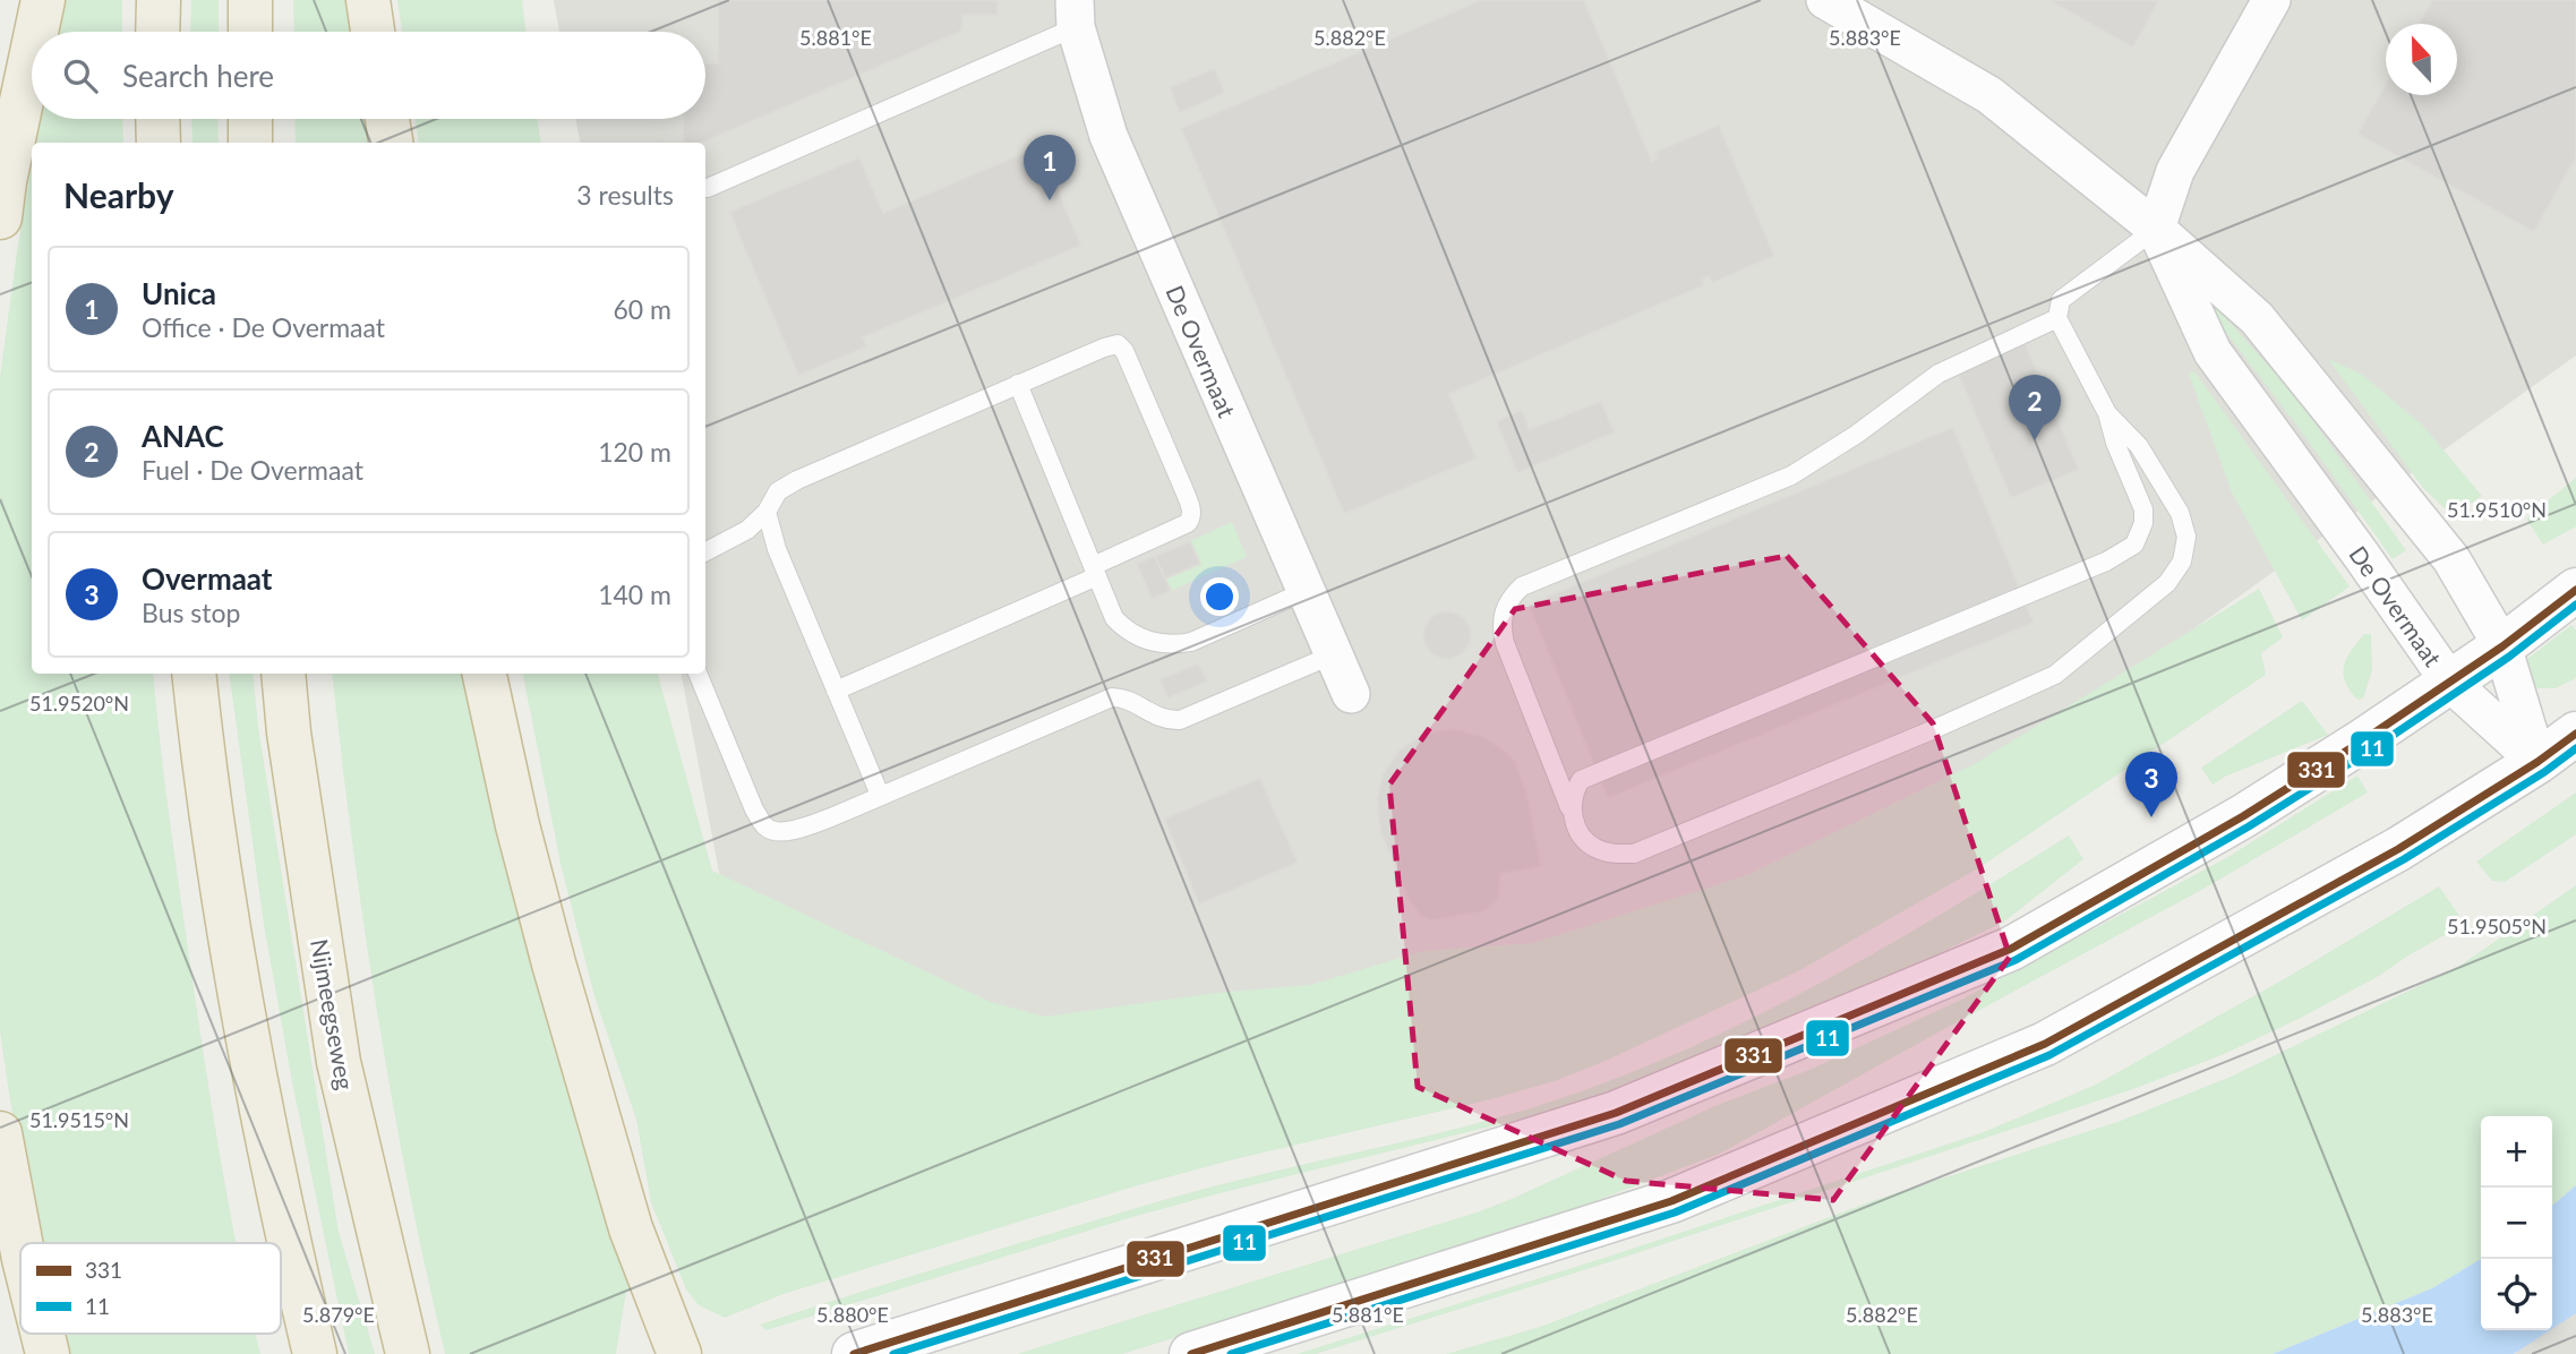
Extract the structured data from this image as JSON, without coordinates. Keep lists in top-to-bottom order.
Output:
{
  "streets": {
    "highway": ["Nijmeegseweg"],
    "street": ["De Overmaat"]
  },
  "lines": ["transit line 331", "transit line 11"],
  "legend": ["331", "11"],
  "north": "top",
  "page": {
    "search": "Search here",
    "pins": ["1", "2", "3"],
    "heading": ["Nearby", "3 results"],
    "list": [
      {
        "mark": "1",
        "name": "Unica",
        "note": "Office · De Overmaat",
        "value": "60 m"
      },
      {
        "mark": "2",
        "name": "ANAC",
        "note": "Fuel · De Overmaat",
        "value": "120 m"
      },
      {
        "mark": "3",
        "name": "Overmaat",
        "note": "Bus stop",
        "value": "140 m"
      }
    ],
    "map_buttons": ["+", "−"]
  },
  "coordinates": [
    "5.881°E",
    "5.882°E",
    "5.883°E",
    "51.9510°N",
    "51.9520°N",
    "51.9505°N",
    "51.9515°N",
    "5.879°E",
    "5.880°E"
  ]
}
